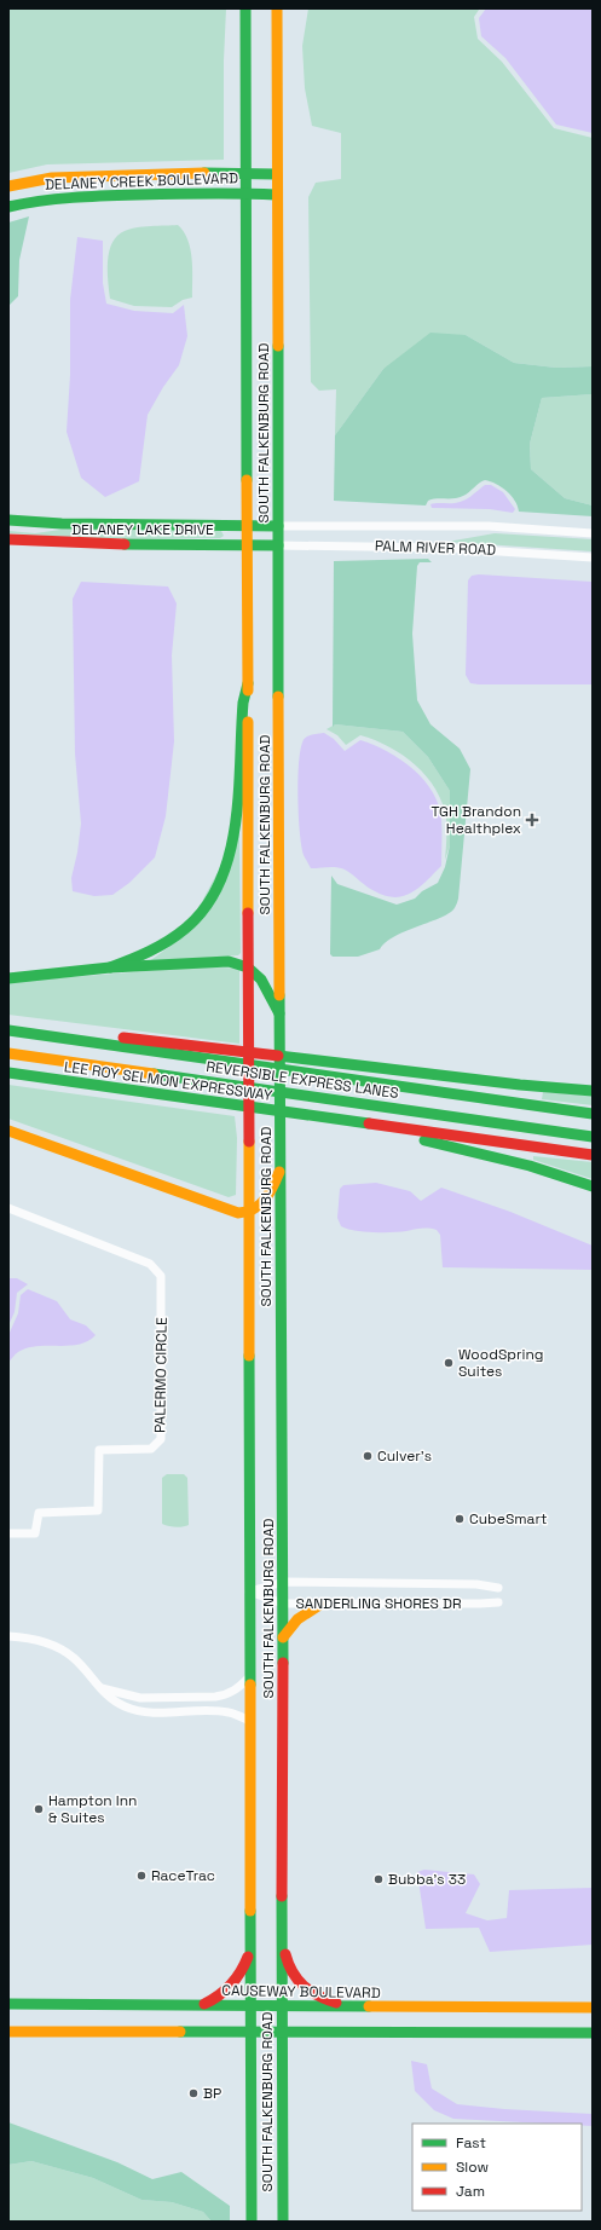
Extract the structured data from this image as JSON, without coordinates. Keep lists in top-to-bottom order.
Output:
{
  "streets": {
    "main road": [
      "DELANEY CREEK BOULEVARD",
      "SOUTH FALKENBURG ROAD",
      "DELANEY LAKE DRIVE",
      "REVERSIBLE EXPRESS LANES",
      "LEE ROY SELMON EXPRESSWAY",
      "CAUSEWAY BOULEVARD"
    ],
    "street": ["PALM RIVER ROAD", "PALERMO CIRCLE", "SANDERLING SHORES DR"]
  },
  "crossings": [
    ["DELANEY CREEK BOULEVARD", "SOUTH FALKENBURG ROAD"],
    ["SOUTH FALKENBURG ROAD", "DELANEY LAKE DRIVE"],
    ["SOUTH FALKENBURG ROAD", "PALM RIVER ROAD"],
    ["SOUTH FALKENBURG ROAD", "SANDERLING SHORES DR"],
    ["SOUTH FALKENBURG ROAD", "CAUSEWAY BOULEVARD"],
    ["DELANEY LAKE DRIVE", "PALM RIVER ROAD"]
  ],
  "places": {
    "health": ["TGH Brandon Healthplex"],
    "other": [
      "WoodSpring Suites",
      "Culver's",
      "CubeSmart",
      "Hampton Inn & Suites",
      "RaceTrac",
      "Bubba's 33",
      "BP"
    ]
  },
  "legend": ["Fast", "Slow", "Jam"]
}
